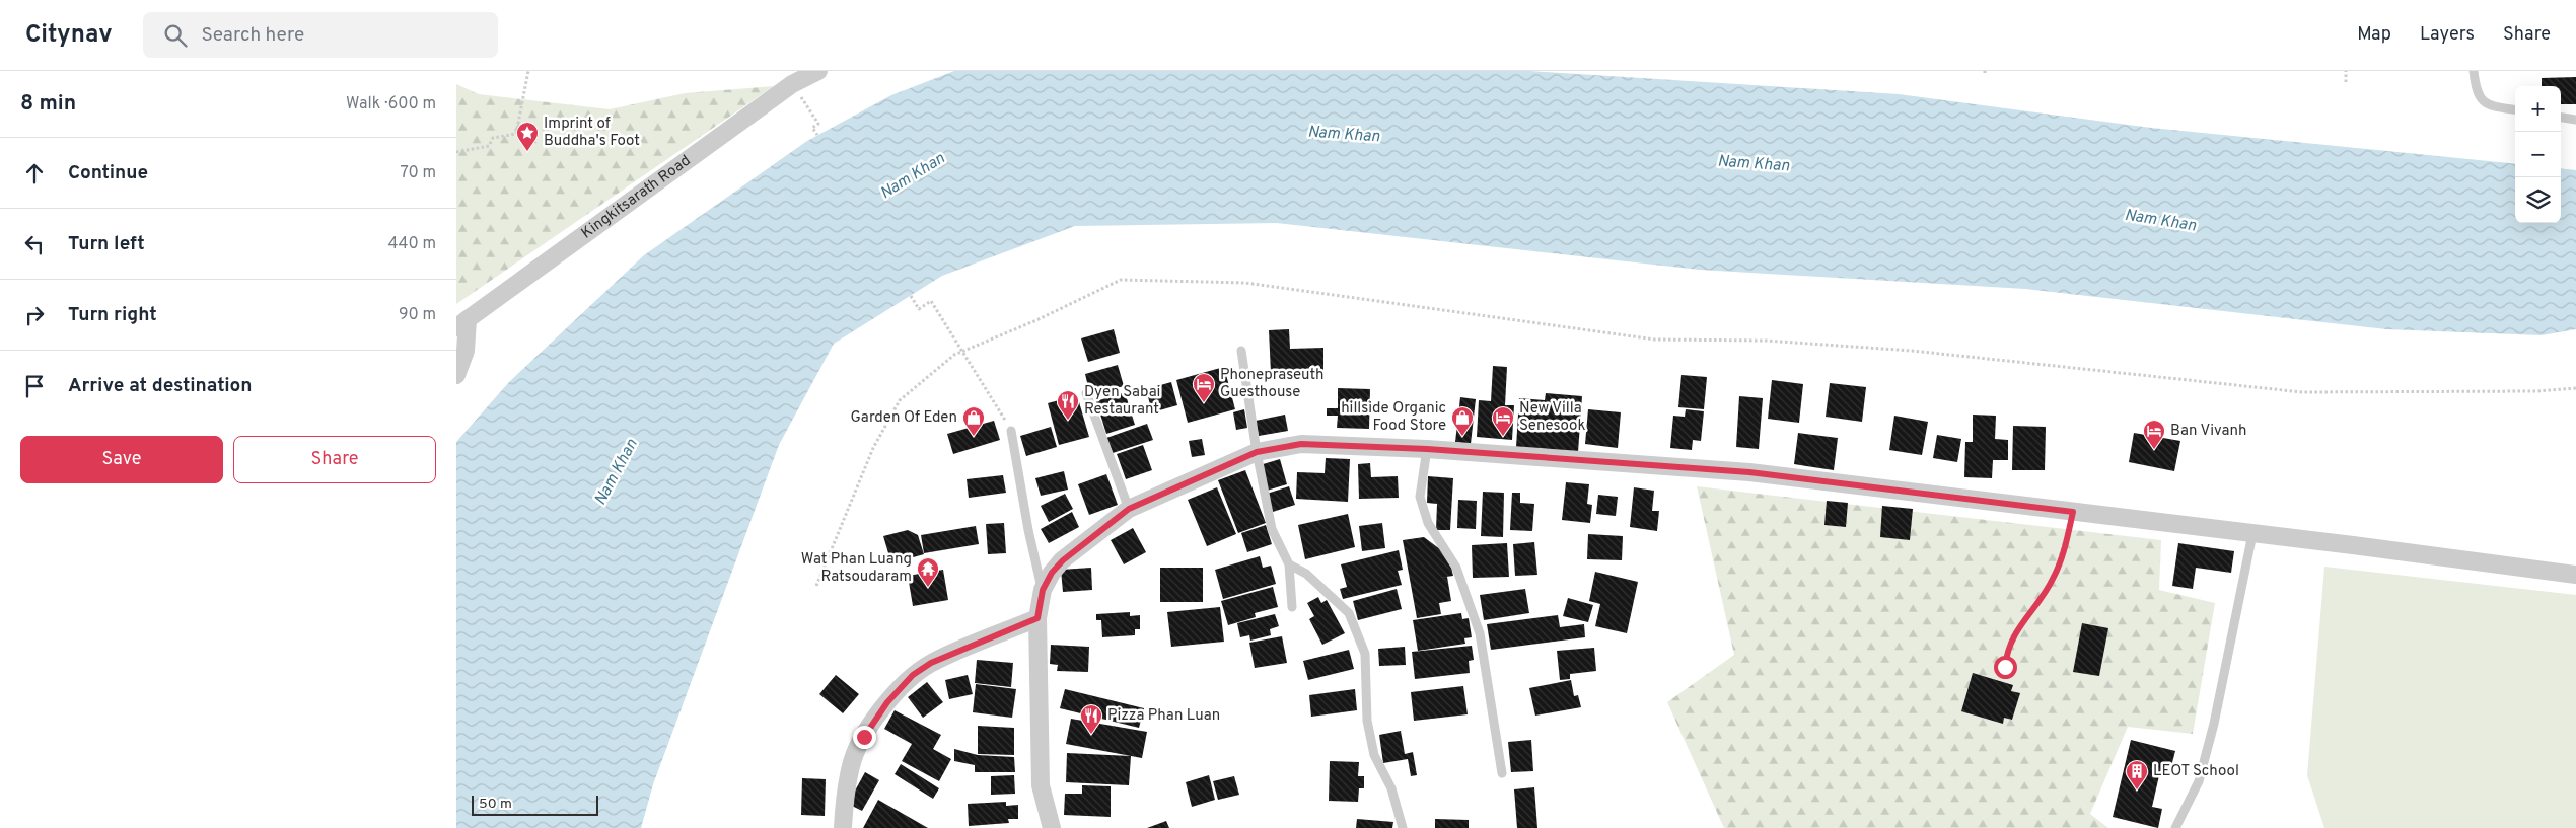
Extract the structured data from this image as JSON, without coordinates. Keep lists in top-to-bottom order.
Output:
{
  "streets": {
    "street": ["Kingkitsarath Road"]
  },
  "water": ["Nam Khan"],
  "places": {
    "place": ["Imprint of Buddha's Foot"],
    "hotel": ["Phonepraseuth Guesthouse", "New Villa Senesook", "Ban Vivanh"],
    "restaurant": ["Dyen Sabai Restaurant", "Pizza Phan Luan"],
    "shop": ["Garden Of Eden", "hillside Organic Food Store"],
    "temple": ["Wat Phan Luang Ratsoudaram"],
    "building": ["LEOT School"]
  },
  "scale_bar": "50 m",
  "page": {
    "header": "Citynav",
    "search": "Search here",
    "nav": ["Map", "Layers", "Share"],
    "heading": ["8 min", "Walk · 600 m"],
    "map_buttons": ["+", "−"],
    "list": [
      ["Continue", "70 m"],
      ["Turn left", "440 m"],
      ["Turn right", "90 m"],
      "Arrive at destination"
    ],
    "buttons": ["Save", "Share"],
    "scale": "50 m"
  }
}
